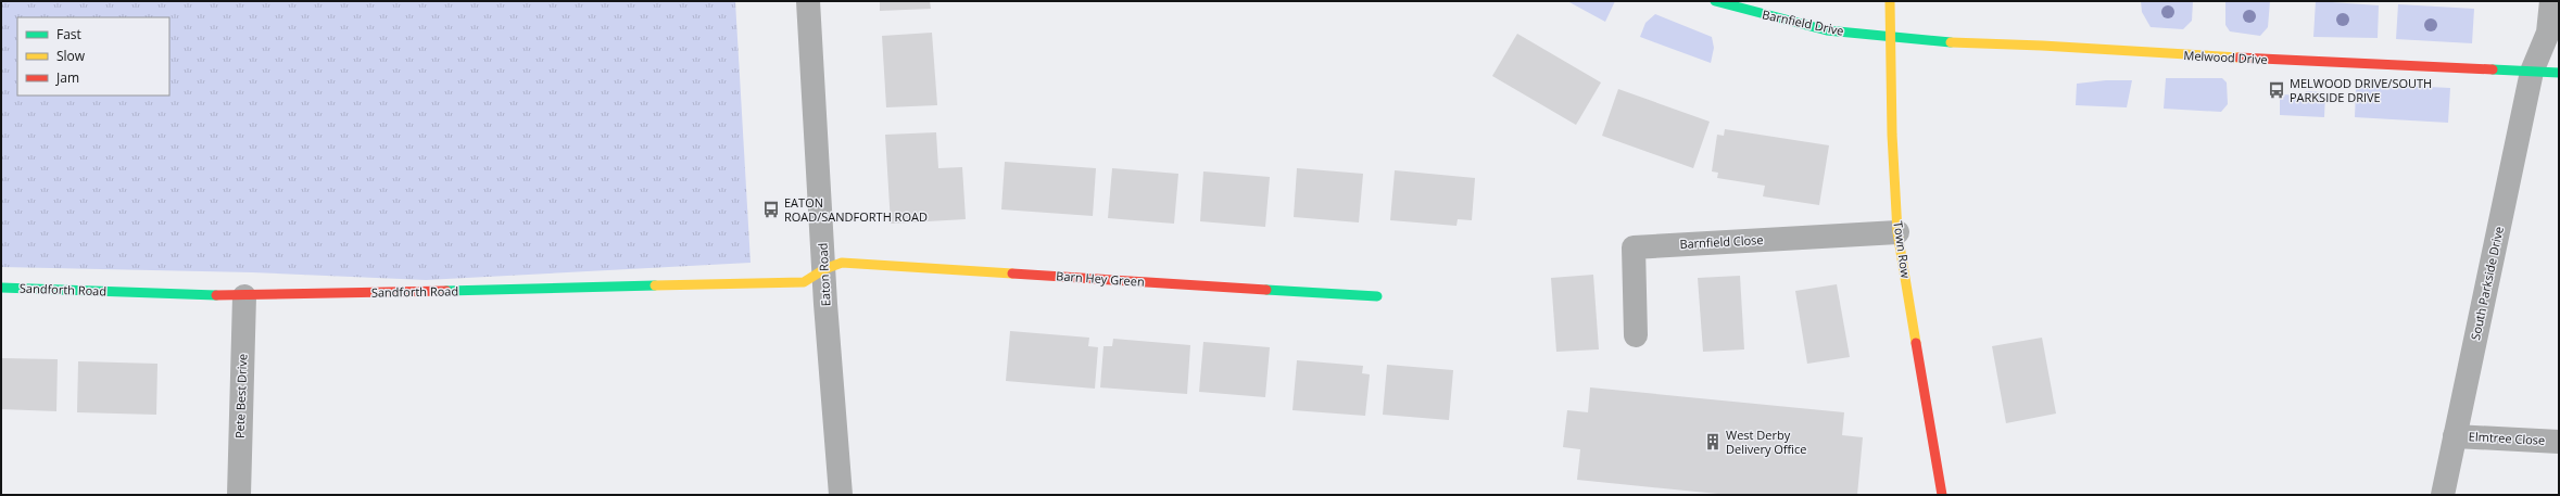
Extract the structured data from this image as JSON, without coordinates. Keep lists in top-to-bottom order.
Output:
{
  "streets": {
    "street": [
      "Barnfield Drive",
      "Melwood Drive",
      "Barnfield Close",
      "Town Row",
      "Eaton Road",
      "Barn Hey Green",
      "South Parkside Drive",
      "Sandforth Road",
      "Pete Best Drive",
      "Elmtree Close"
    ]
  },
  "crossings": [
    ["Barnfield Drive", "Melwood Drive"],
    ["Barnfield Drive", "Town Row"],
    ["Melwood Drive", "Town Row"],
    ["Melwood Drive", "South Parkside Drive"],
    ["Barnfield Close", "Town Row"],
    ["Eaton Road", "Barn Hey Green"],
    ["Eaton Road", "Sandforth Road"],
    ["Barn Hey Green", "Sandforth Road"],
    ["South Parkside Drive", "Elmtree Close"],
    ["Sandforth Road", "Pete Best Drive"]
  ],
  "places": {
    "bus stop": ["MELWOOD DRIVE/SOUTH PARKSIDE DRIVE", "EATON ROAD/SANDFORTH ROAD"],
    "building": ["West Derby Delivery Office"]
  },
  "legend": ["Fast", "Slow", "Jam"]
}
